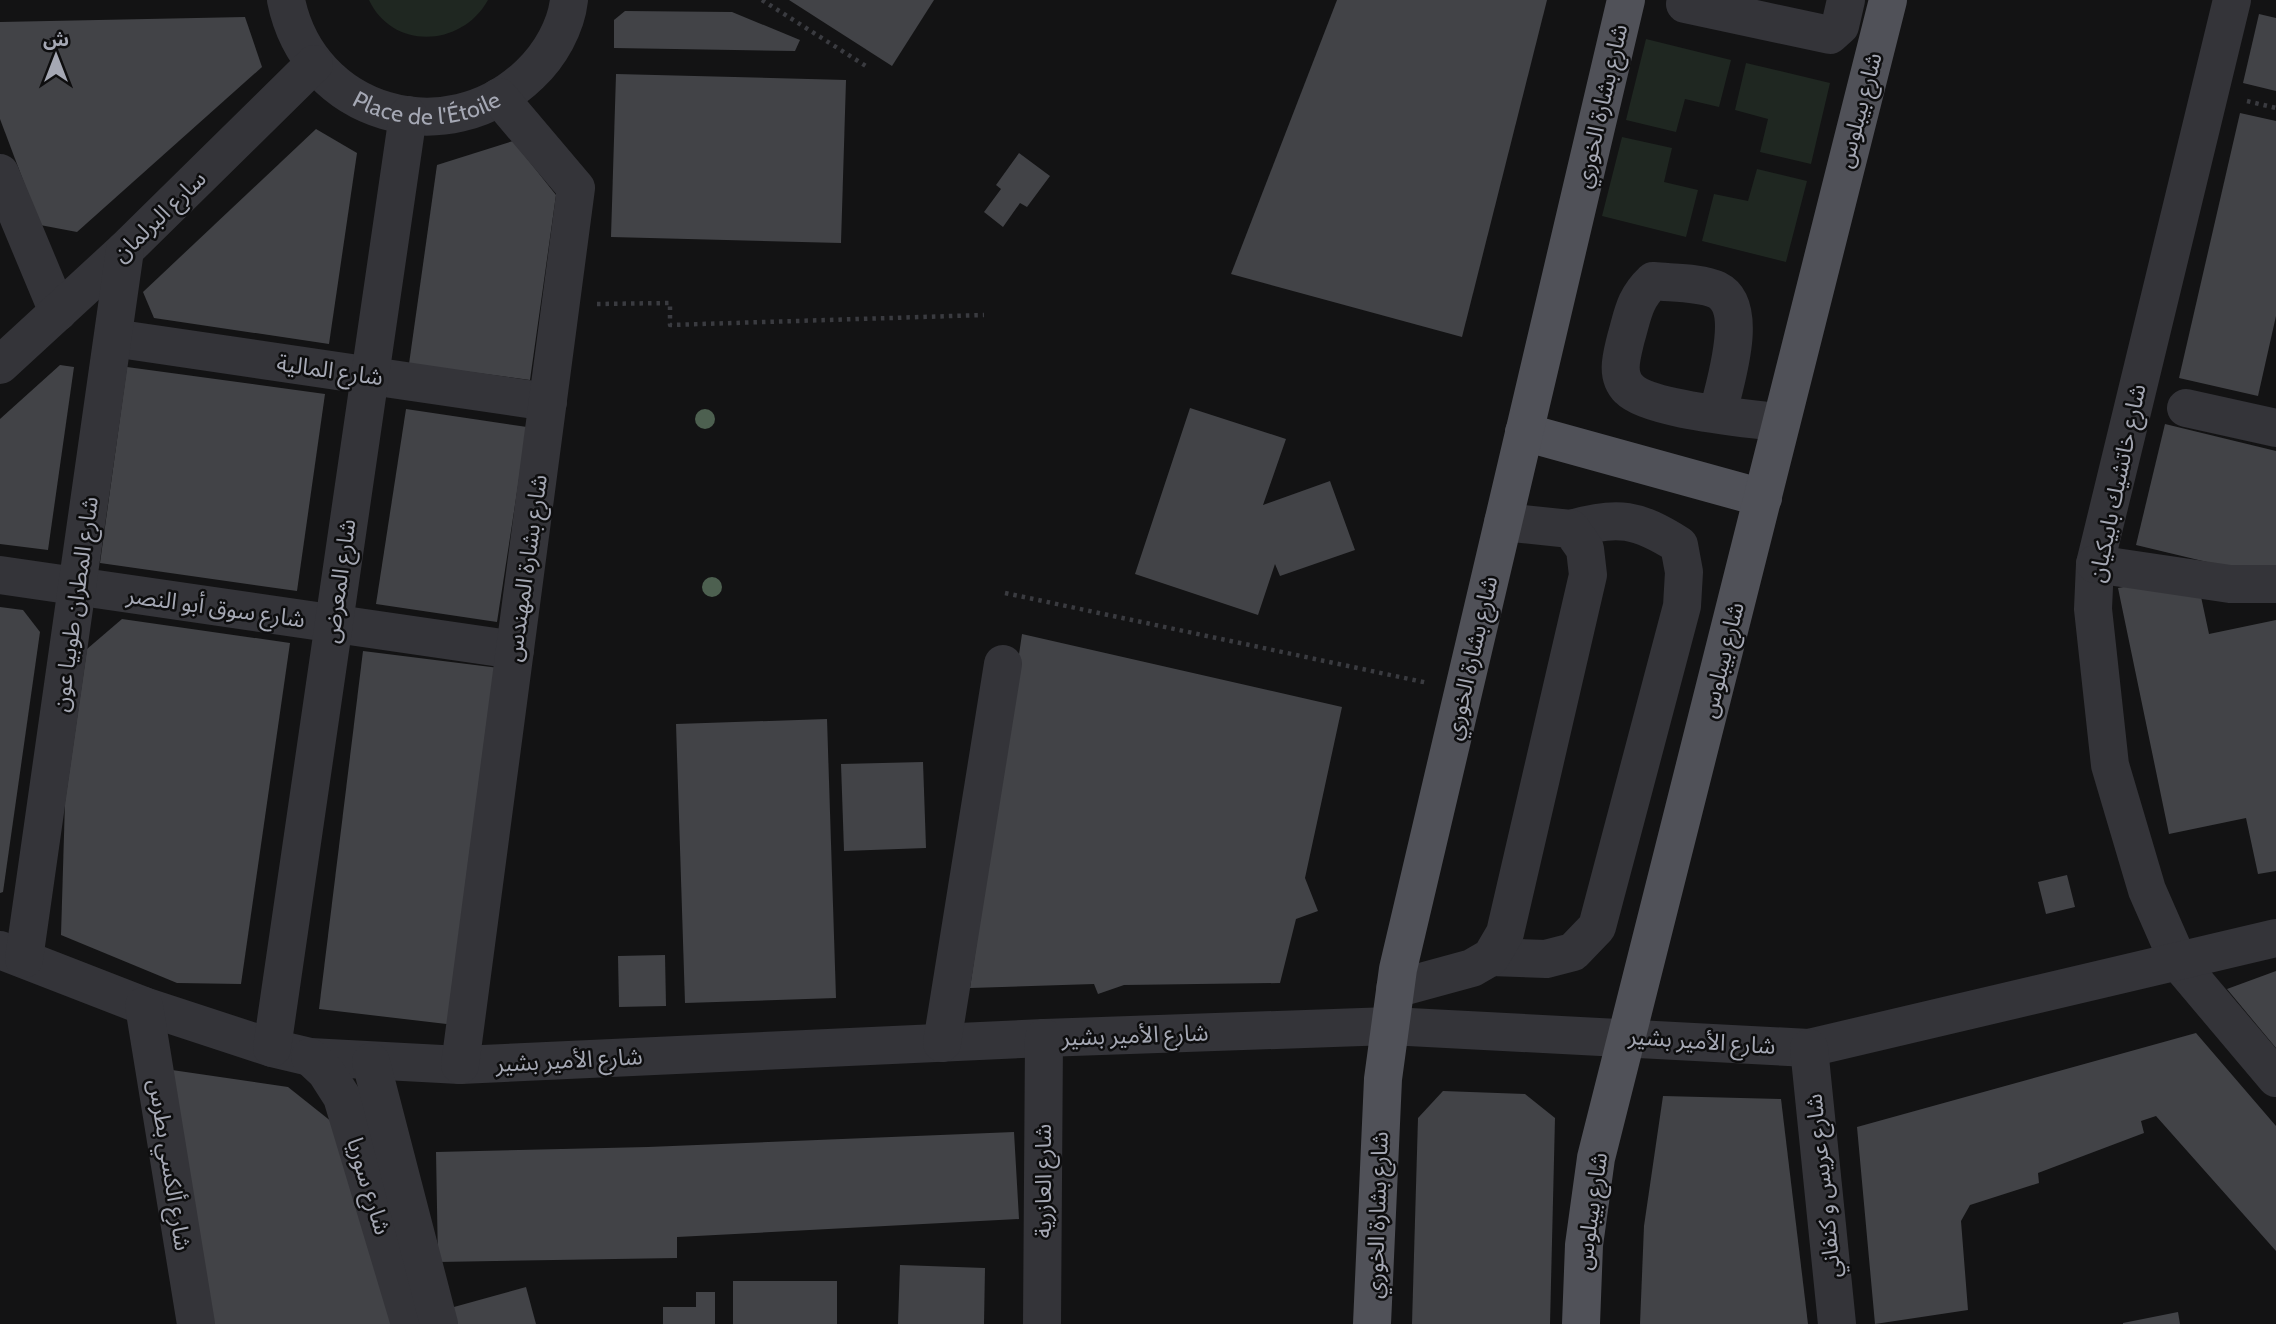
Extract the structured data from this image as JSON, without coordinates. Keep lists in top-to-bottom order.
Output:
{
  "streets": {
    "main road": ["شارع بشارة الخوري", "شارع بيبلوس"],
    "street": [
      "Place de l'Étoile",
      "سارع البرلمان",
      "شارع المالية",
      "شارع خاتشيك بابيكيان",
      "شارع بشارة المهندس",
      "شارع المعرض",
      "شارع المطران طوبيا عون",
      "شارع سوق أبو النصر",
      "شارع الأمير بشير",
      "شارع ألكسي بطرس",
      "شارع العازرية",
      "شارع سوريا",
      "شارع عريس و كنفاني"
    ]
  },
  "crossings": [
    ["Place de l'Étoile", "سارع البرلمان"],
    ["Place de l'Étoile", "شارع بشارة المهندس"],
    ["Place de l'Étoile", "شارع المعرض"],
    ["شارع بشارة الخوري", "شارع الأمير بشير"],
    ["شارع بيبلوس", "شارع الأمير بشير"],
    ["سارع البرلمان", "شارع المطران طوبيا عون"],
    ["شارع المالية", "شارع بشارة المهندس"],
    ["شارع المالية", "شارع المعرض"],
    ["شارع المالية", "شارع المطران طوبيا عون"],
    ["شارع خاتشيك بابيكيان", "شارع الأمير بشير"],
    ["شارع بشارة المهندس", "شارع سوق أبو النصر"],
    ["شارع بشارة المهندس", "شارع الأمير بشير"],
    ["شارع المعرض", "شارع سوق أبو النصر"],
    ["شارع المعرض", "شارع الأمير بشير"],
    ["شارع المطران طوبيا عون", "شارع سوق أبو النصر"],
    ["شارع المطران طوبيا عون", "شارع الأمير بشير"],
    ["شارع الأمير بشير", "شارع ألكسي بطرس"],
    ["شارع الأمير بشير", "شارع العازرية"],
    ["شارع الأمير بشير", "شارع سوريا"],
    ["شارع الأمير بشير", "شارع عريس و كنفاني"]
  ],
  "north": "top"
}
